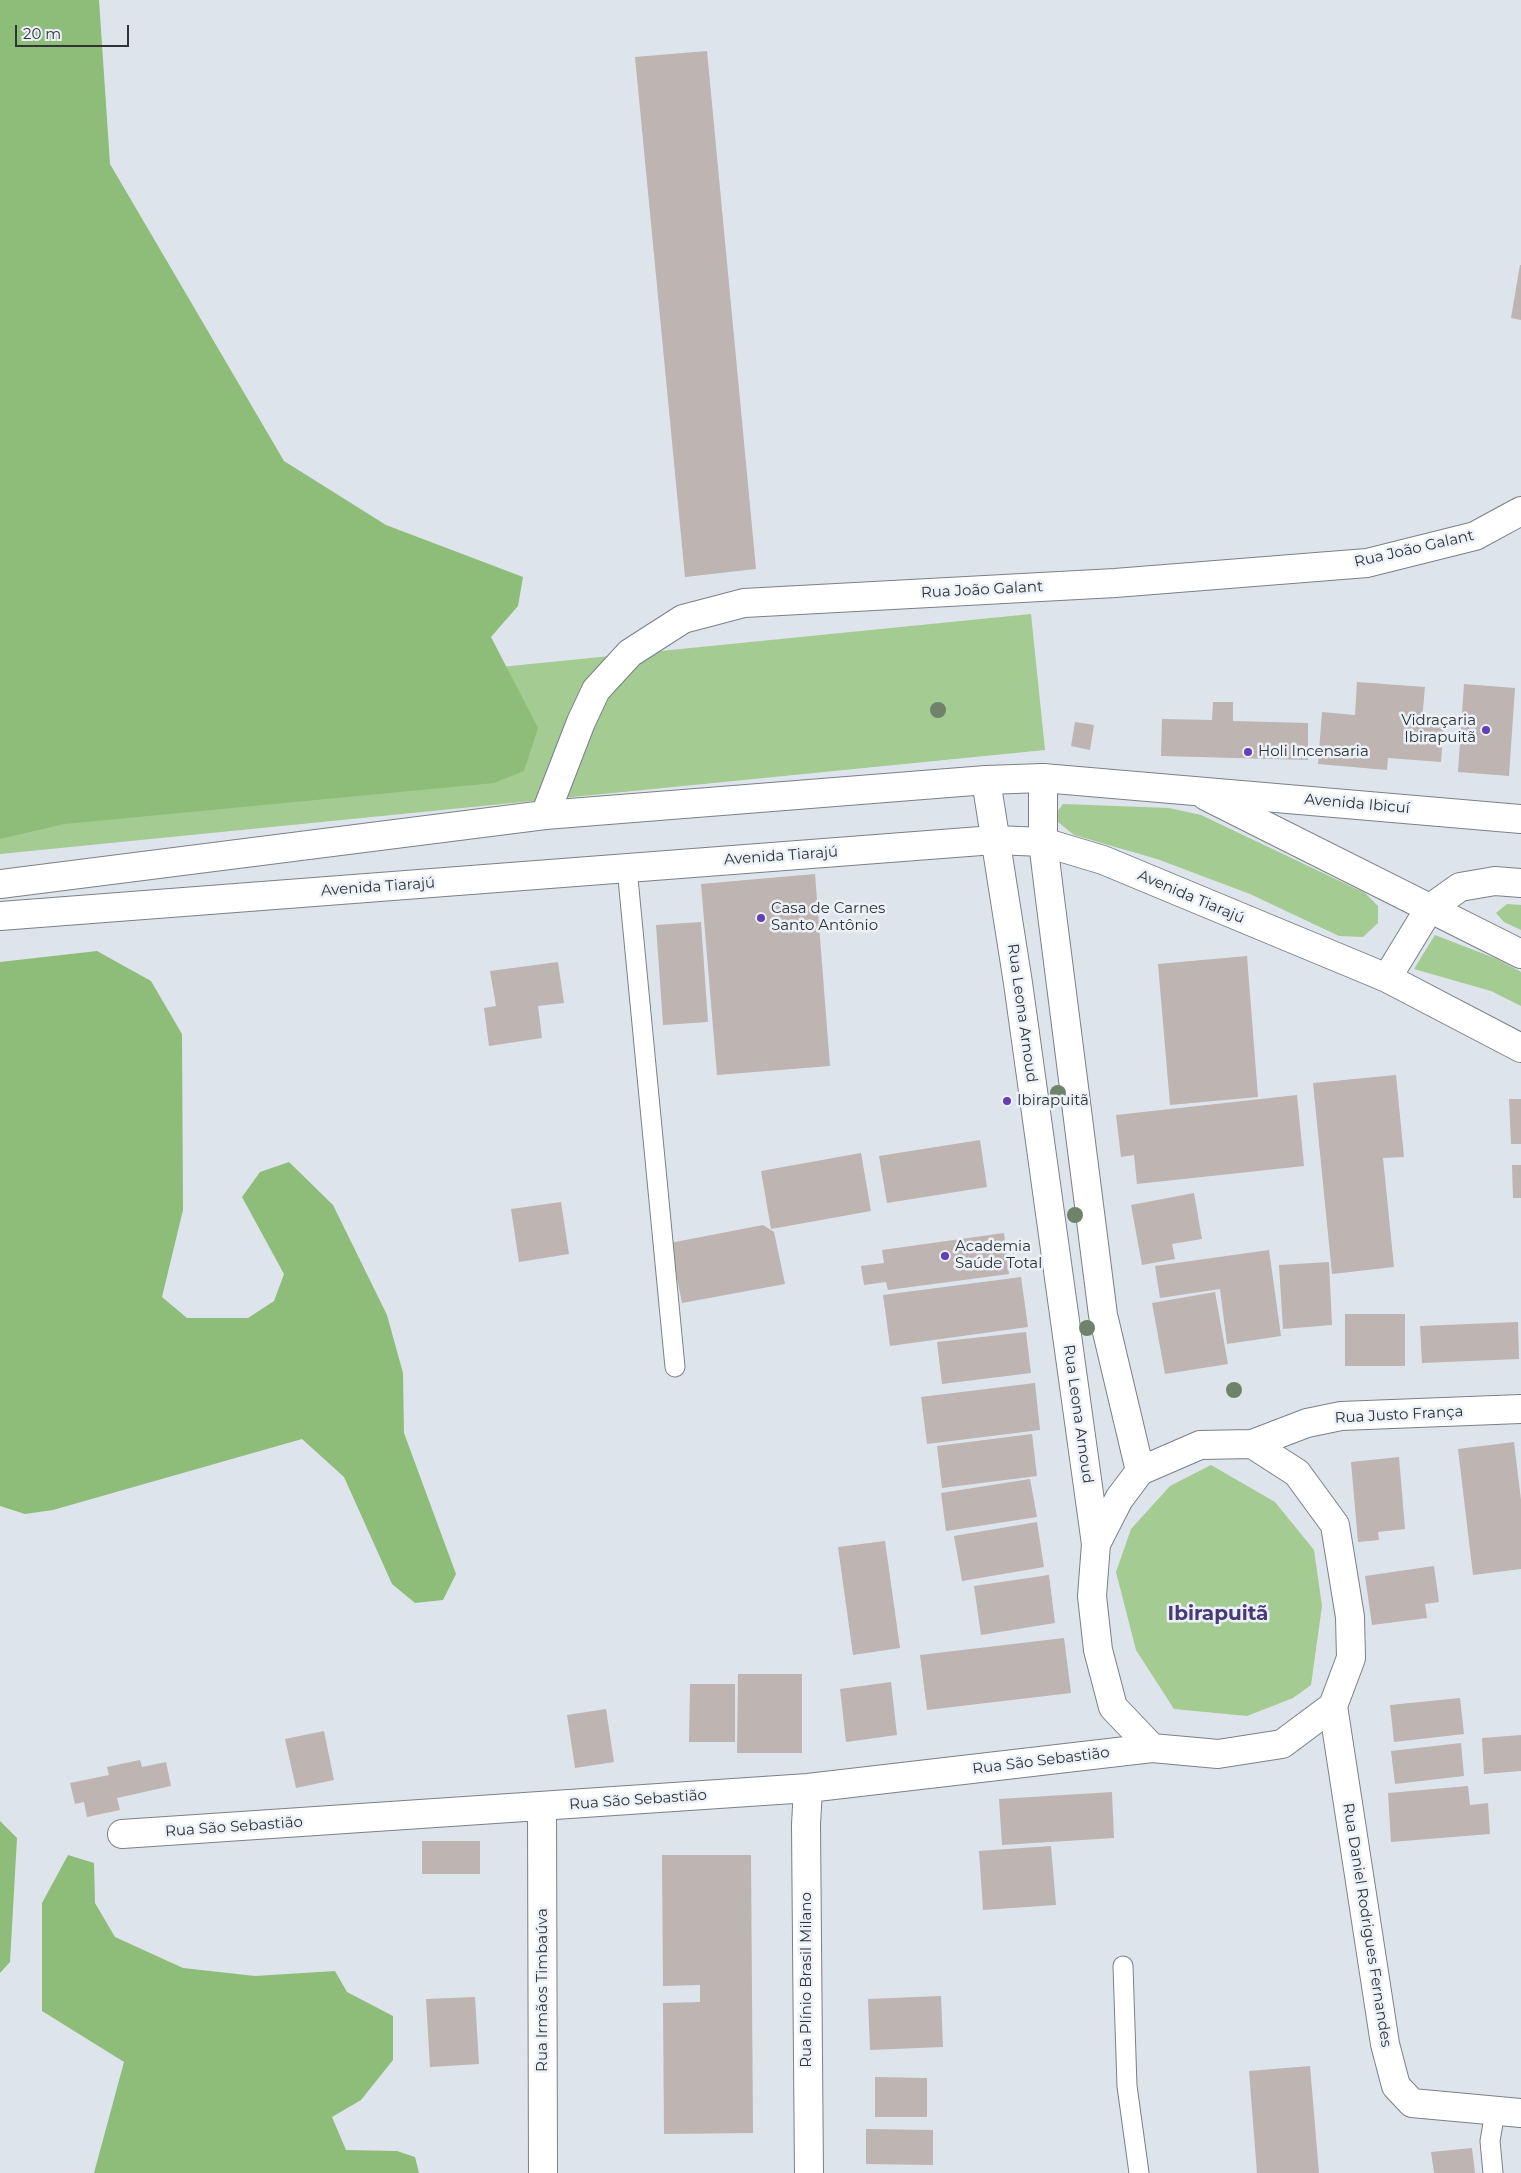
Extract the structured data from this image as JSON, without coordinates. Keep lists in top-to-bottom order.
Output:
{
  "streets": {
    "street": [
      "Rua João Galant",
      "Avenida Ibicuí",
      "Avenida Tiarajú",
      "Rua Leona Arnoud",
      "Rua Justo França",
      "Rua São Sebastião",
      "Rua Daniel Rodrigues Fernandes",
      "Rua Plínio Brasil Milano",
      "Rua Irmãos Timbaúva"
    ]
  },
  "crossings": [
    ["Avenida Tiarajú", "Rua Leona Arnoud"],
    ["Rua São Sebastião", "Rua Daniel Rodrigues Fernandes"],
    ["Rua São Sebastião", "Rua Plínio Brasil Milano"],
    ["Rua São Sebastião", "Rua Irmãos Timbaúva"]
  ],
  "districts": ["Ibirapuitã"],
  "places": [
    "Vidraçaria Ibirapuitã",
    "Holi Incensaria",
    "Casa de Carnes Santo Antônio",
    "Ibirapuitã",
    "Academia Saúde Total"
  ],
  "scale_bar": "20 m"
}
